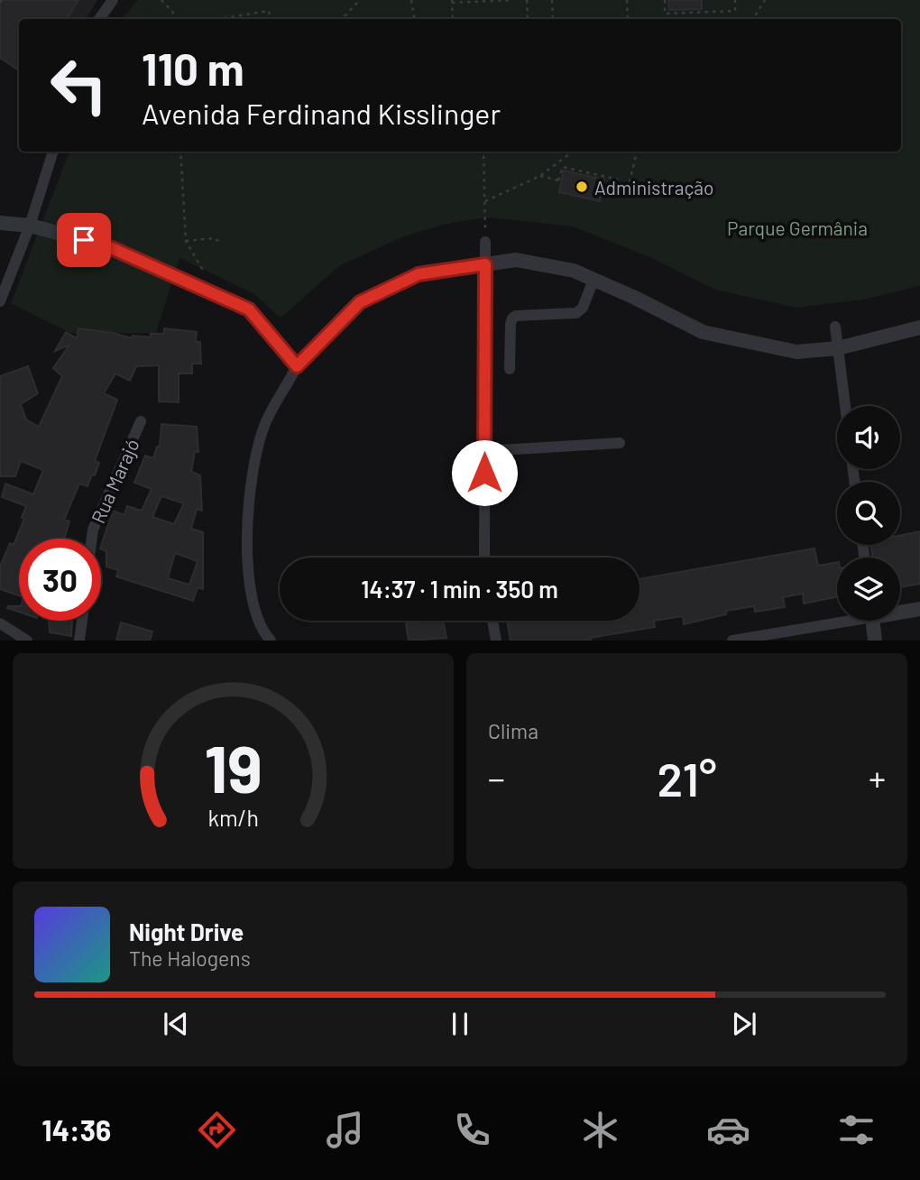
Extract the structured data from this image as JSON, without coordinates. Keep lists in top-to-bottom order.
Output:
{
  "streets": {
    "street": ["Rua Marajó"]
  },
  "parks": ["Parque Germânia"],
  "places": ["Administração"],
  "page": {
    "turn": ["110 m", "Avenida Ferdinand Kisslinger"],
    "limit": "30",
    "trip": "14:37 · 1 min · 350 m",
    "tile": "Clima",
    "heat": ["−", "21°", "+"],
    "song": ["Night Drive", "The Halogens"],
    "tabs": "14:36",
    "gauge": ["19", "km/h"]
  }
}
